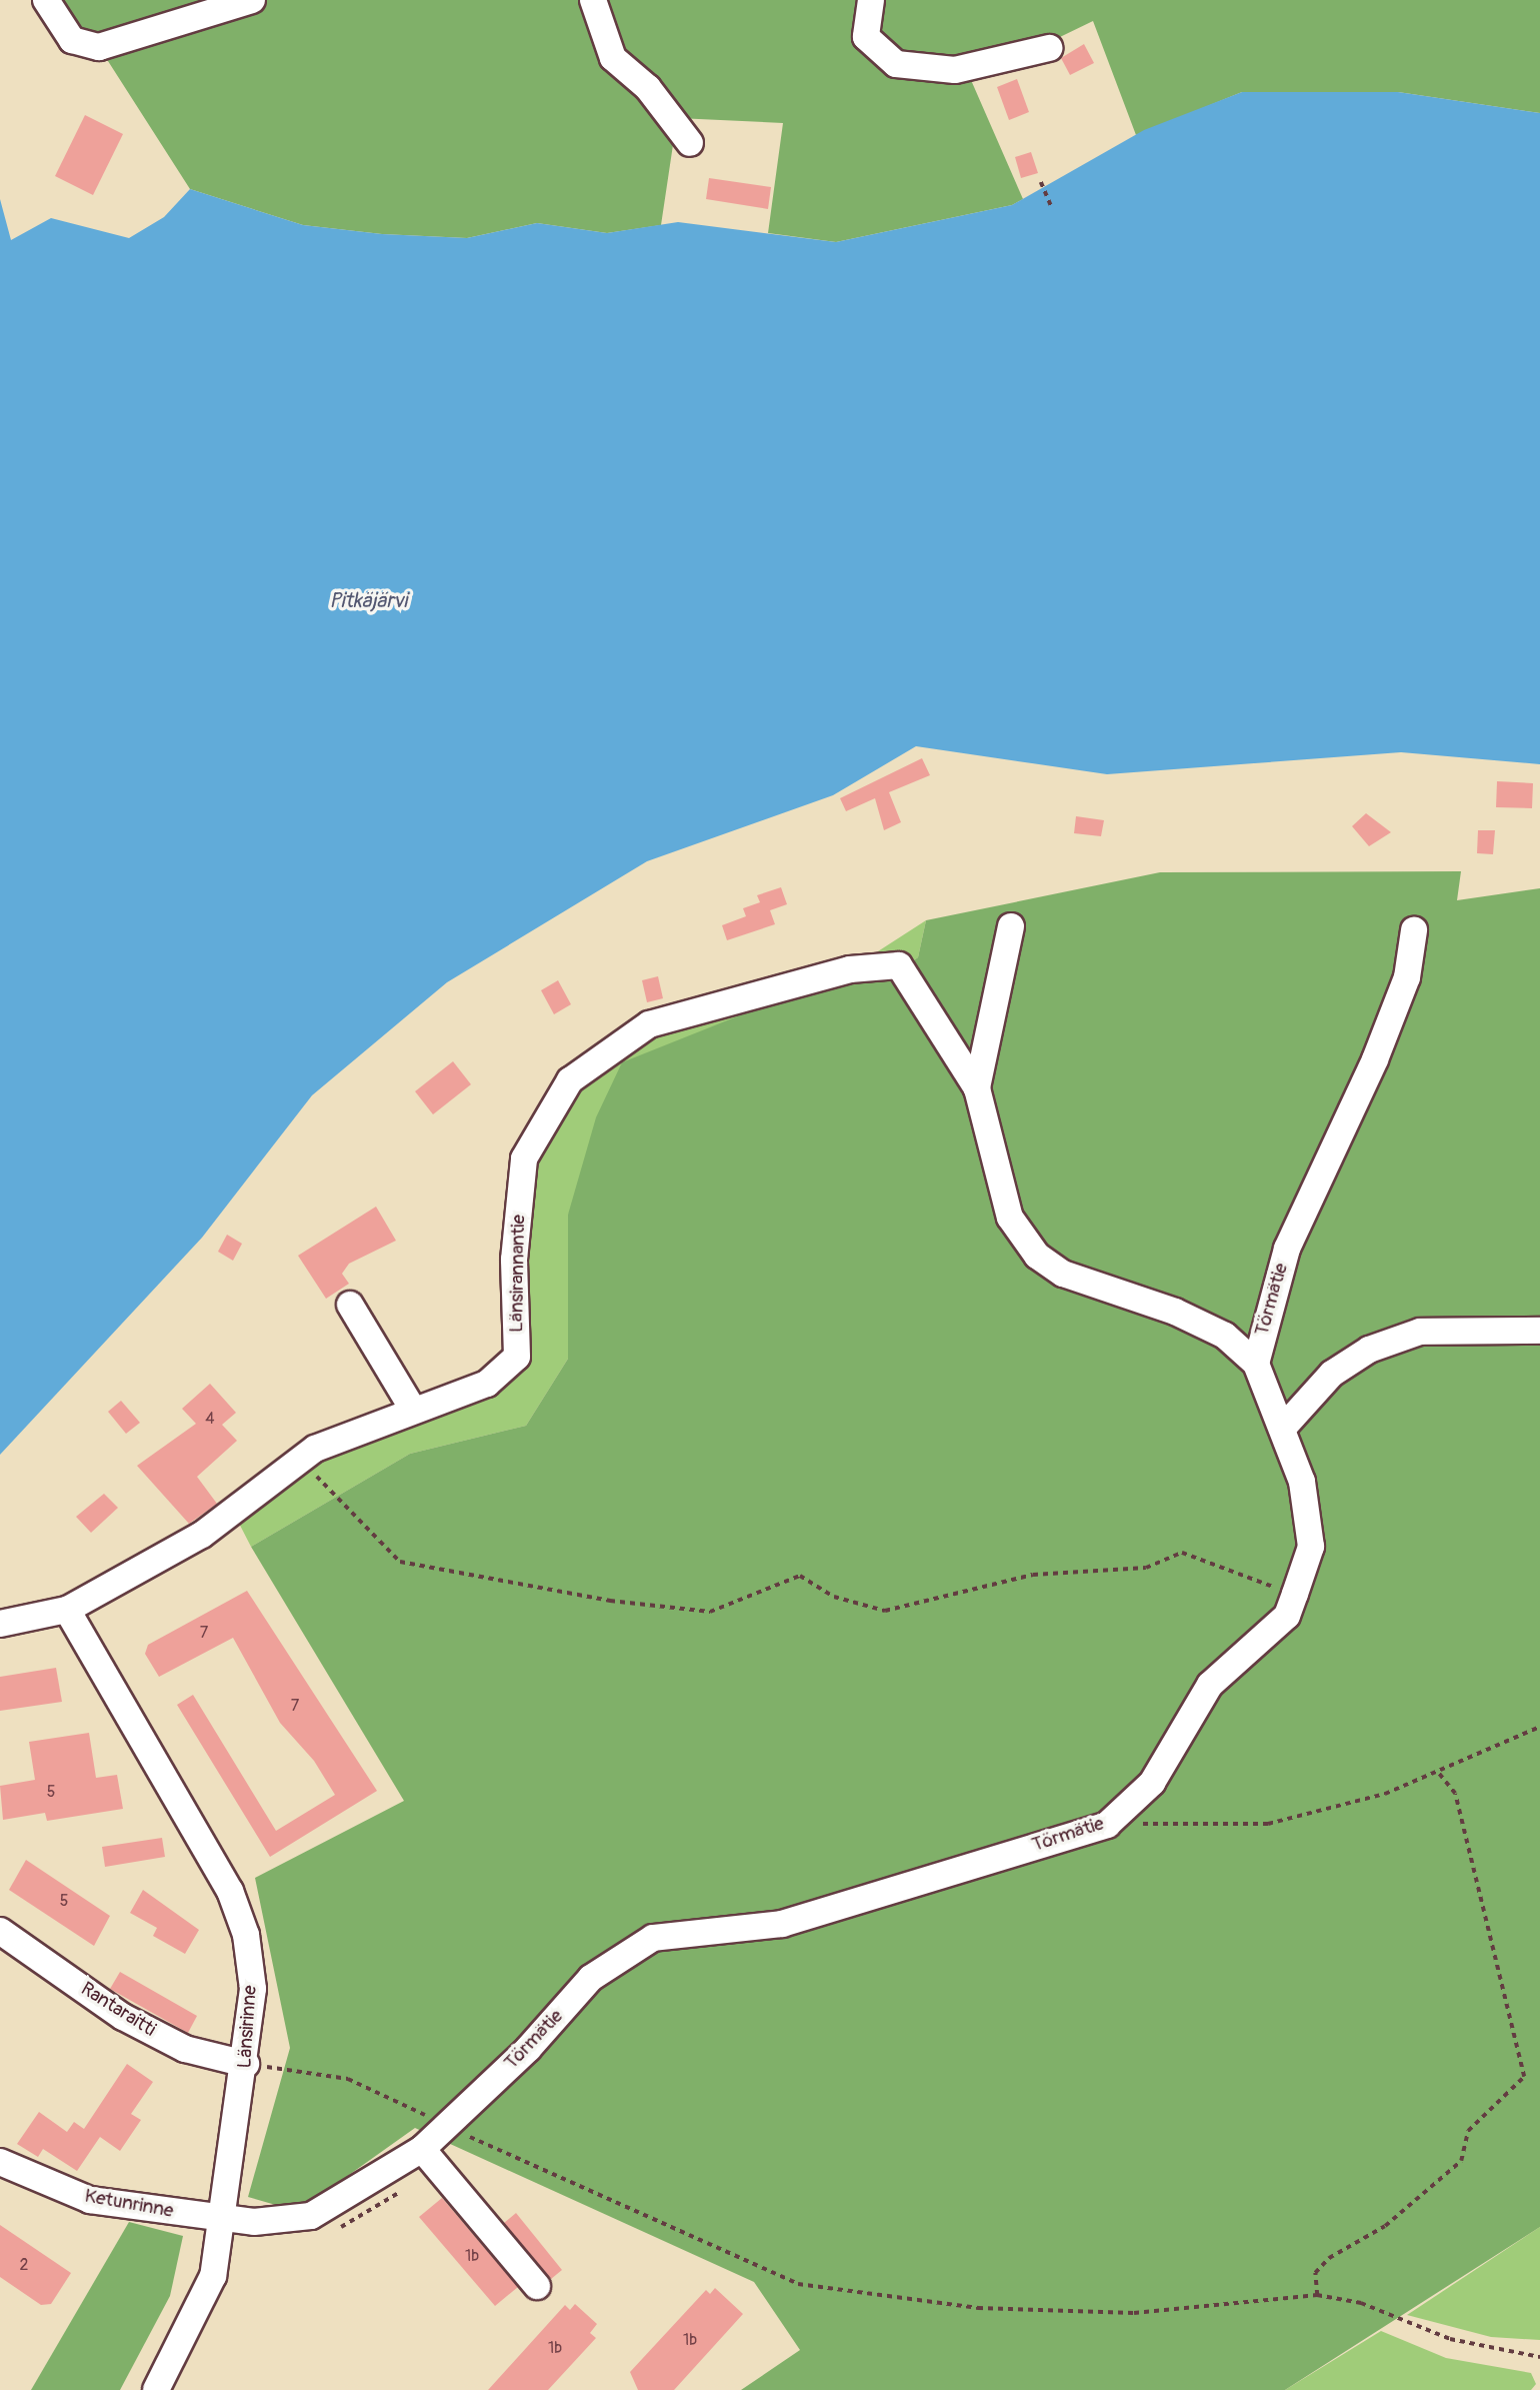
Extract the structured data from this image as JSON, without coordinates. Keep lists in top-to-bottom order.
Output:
{
  "streets": {
    "street": [
      "Länsirannantie",
      "Törmätie",
      "Rantaraitti",
      "Länsirinne",
      "Ketunrinne"
    ]
  },
  "crossings": [
    ["Länsirannantie", "Länsirinne"],
    ["Törmätie", "Länsirinne"],
    ["Törmätie", "Ketunrinne"],
    ["Rantaraitti", "Länsirinne"],
    ["Länsirinne", "Ketunrinne"]
  ],
  "water": ["Pitkäjärvi"],
  "house_numbers": [
    "4",
    "7",
    "7",
    "5",
    "5",
    "1b",
    "2",
    "1b",
    "1b"
  ]
}
